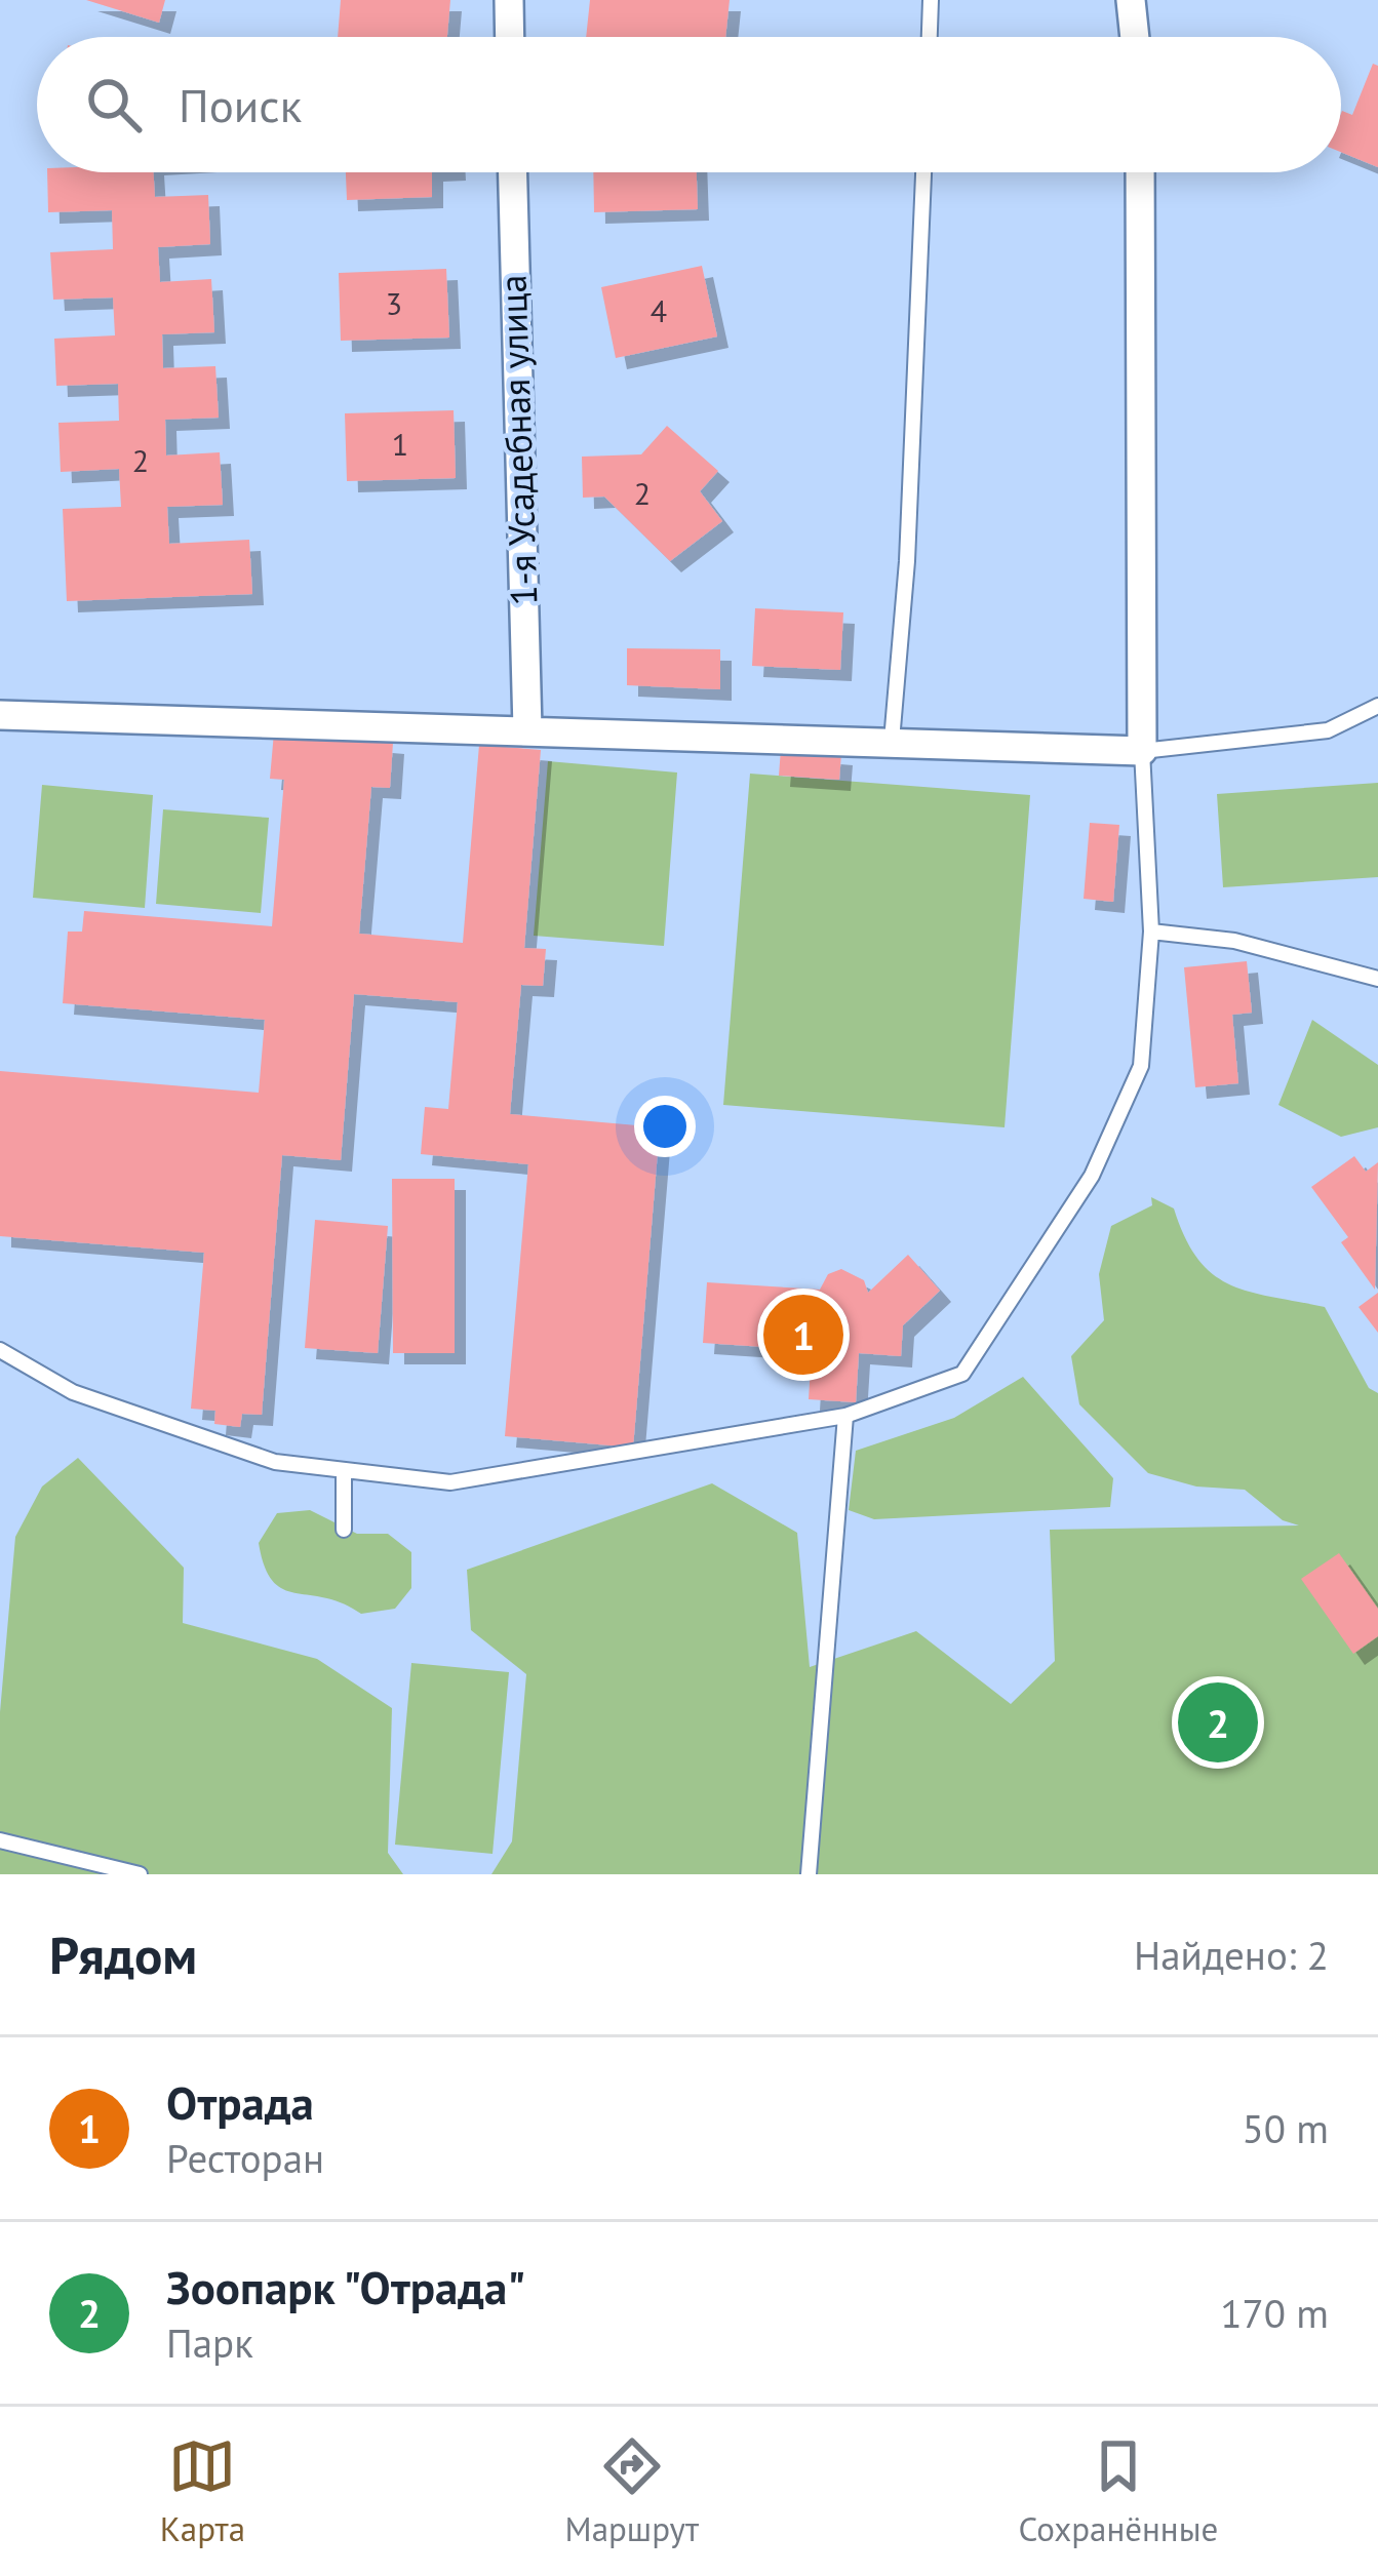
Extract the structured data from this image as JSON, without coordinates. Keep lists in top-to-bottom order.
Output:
{
  "streets": {
    "street": ["1-я Усадебная улица"]
  },
  "house_numbers": [
    "3",
    "4",
    "1",
    "2",
    "2"
  ],
  "page": {
    "search": "Поиск",
    "pins": ["1", "2"],
    "heading": ["Рядом", "Найдено: 2"],
    "list": [
      {
        "mark": "1",
        "name": "Отрада",
        "note": "Ресторан",
        "value": "50 m"
      },
      {
        "mark": "2",
        "name": "Зоопарк \"Отрада\"",
        "note": "Парк",
        "value": "170 m"
      }
    ],
    "nav": ["Карта", "Маршрут", "Сохранённые"]
  }
}
